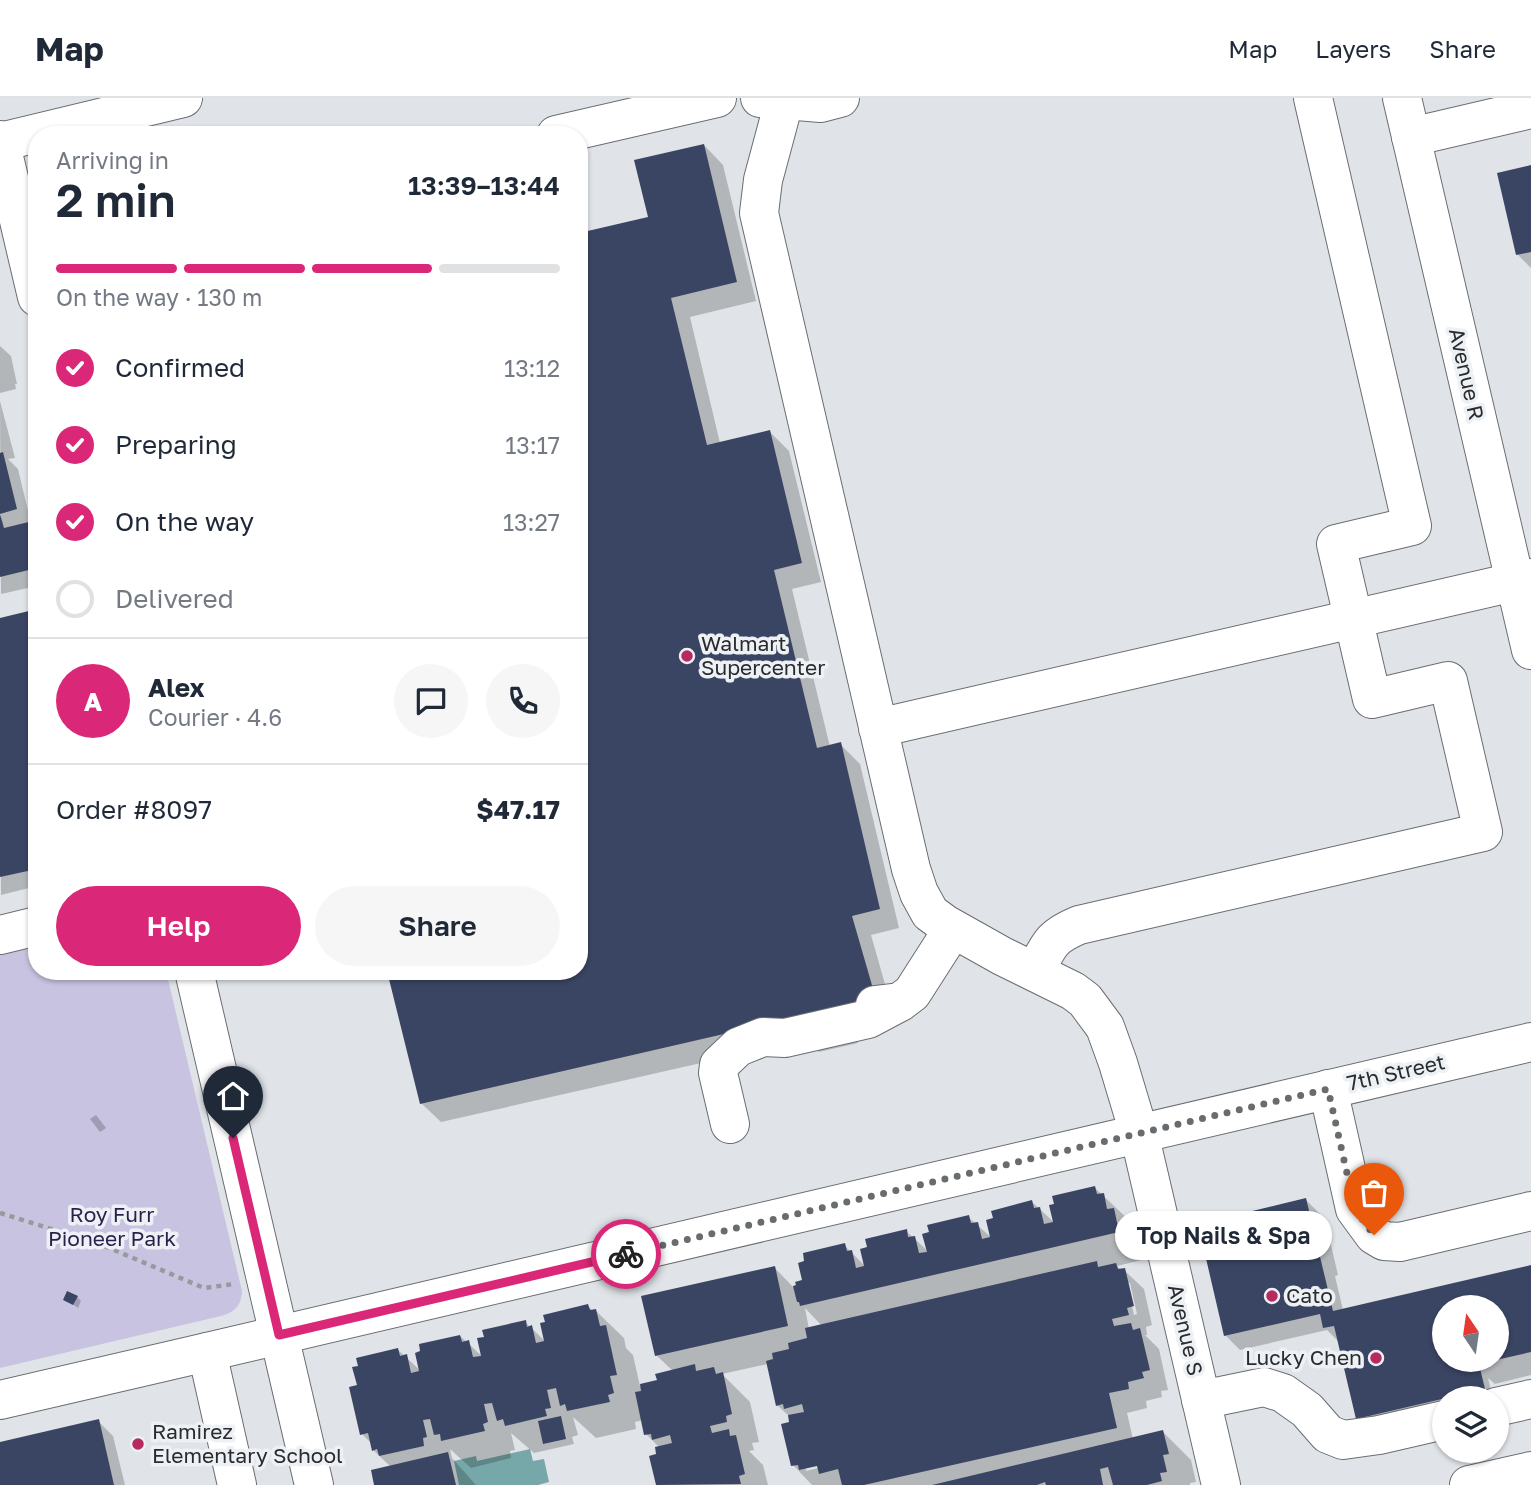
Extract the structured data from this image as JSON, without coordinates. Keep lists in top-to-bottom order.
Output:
{
  "streets": {
    "street": ["Avenue R", "7th Street", "Avenue S"]
  },
  "crossings": [
    ["7th Street", "Avenue S"]
  ],
  "parks": ["Roy Furr Pioneer Park"],
  "places": [
    "Walmart Supercenter",
    "Top Nails & Spa",
    "Cato",
    "Lucky Chen",
    "Ramirez Elementary School"
  ],
  "north": "top",
  "page": {
    "header": "Map",
    "nav": ["Map", "Layers", "Share"],
    "heading": ["2 min", "Arriving in", "13:39–13:44"],
    "panel": [
      "Alex",
      "Courier · 4.6",
      "Order #8097",
      "$47.17"
    ],
    "bar": "On the way · 130 m",
    "list": [
      ["Confirmed", "13:12"],
      ["Preparing", "13:17"],
      ["On the way", "13:27"],
      "Delivered"
    ],
    "round": "A",
    "buttons": ["Help", "Share"],
    "bubble": "Top Nails & Spa"
  }
}
